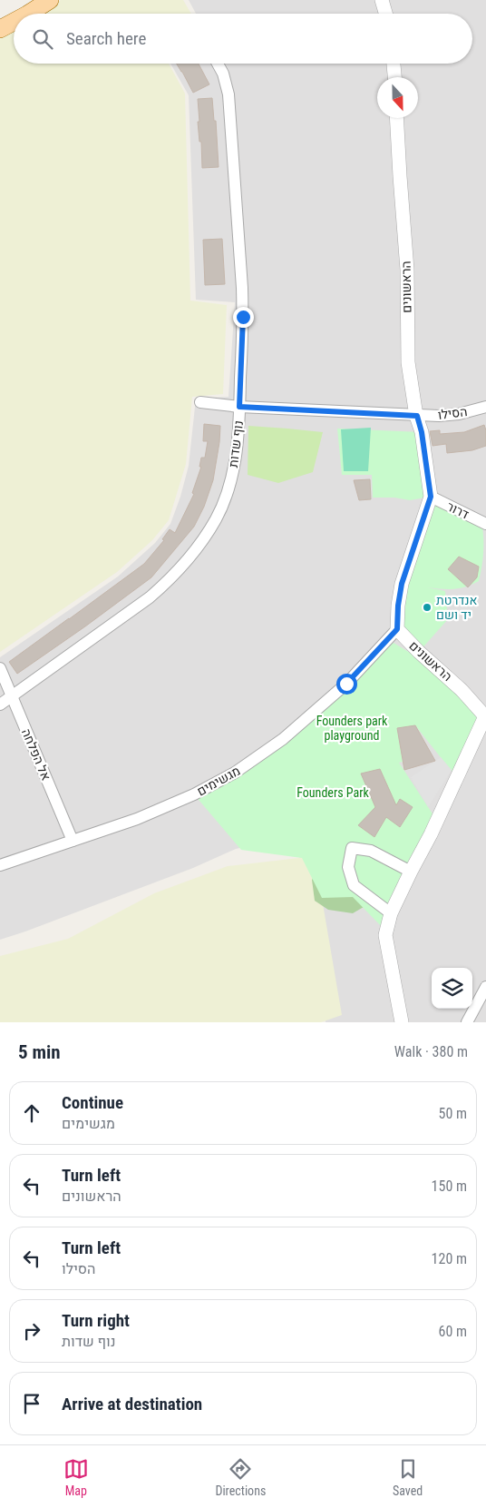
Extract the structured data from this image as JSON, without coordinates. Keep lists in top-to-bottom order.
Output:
{
  "streets": {
    "street": [
      "הראשונים",
      "הסילו",
      "נוף שדות",
      "דרור",
      "אל הפלחה",
      "מגשימים"
    ]
  },
  "crossings": [
    ["הראשונים", "הסילו"],
    ["הראשונים", "דרור"],
    ["הראשונים", "מגשימים"],
    ["הסילו", "נוף שדות"],
    ["נוף שדות", "אל הפלחה"],
    ["אל הפלחה", "מגשימים"]
  ],
  "parks": ["Founders park playground", "Founders Park"],
  "places": ["אנדרטת יד ושם"],
  "north": "bottom",
  "page": {
    "search": "Search here",
    "heading": ["5 min", "Walk · 380 m"],
    "list": [
      ["Continue", "מגשימים", "50 m"],
      ["Turn left", "הראשונים", "150 m"],
      ["Turn left", "הסילו", "120 m"],
      ["Turn right", "נוף שדות", "60 m"],
      "Arrive at destination"
    ],
    "nav": ["Map", "Directions", "Saved"]
  }
}
